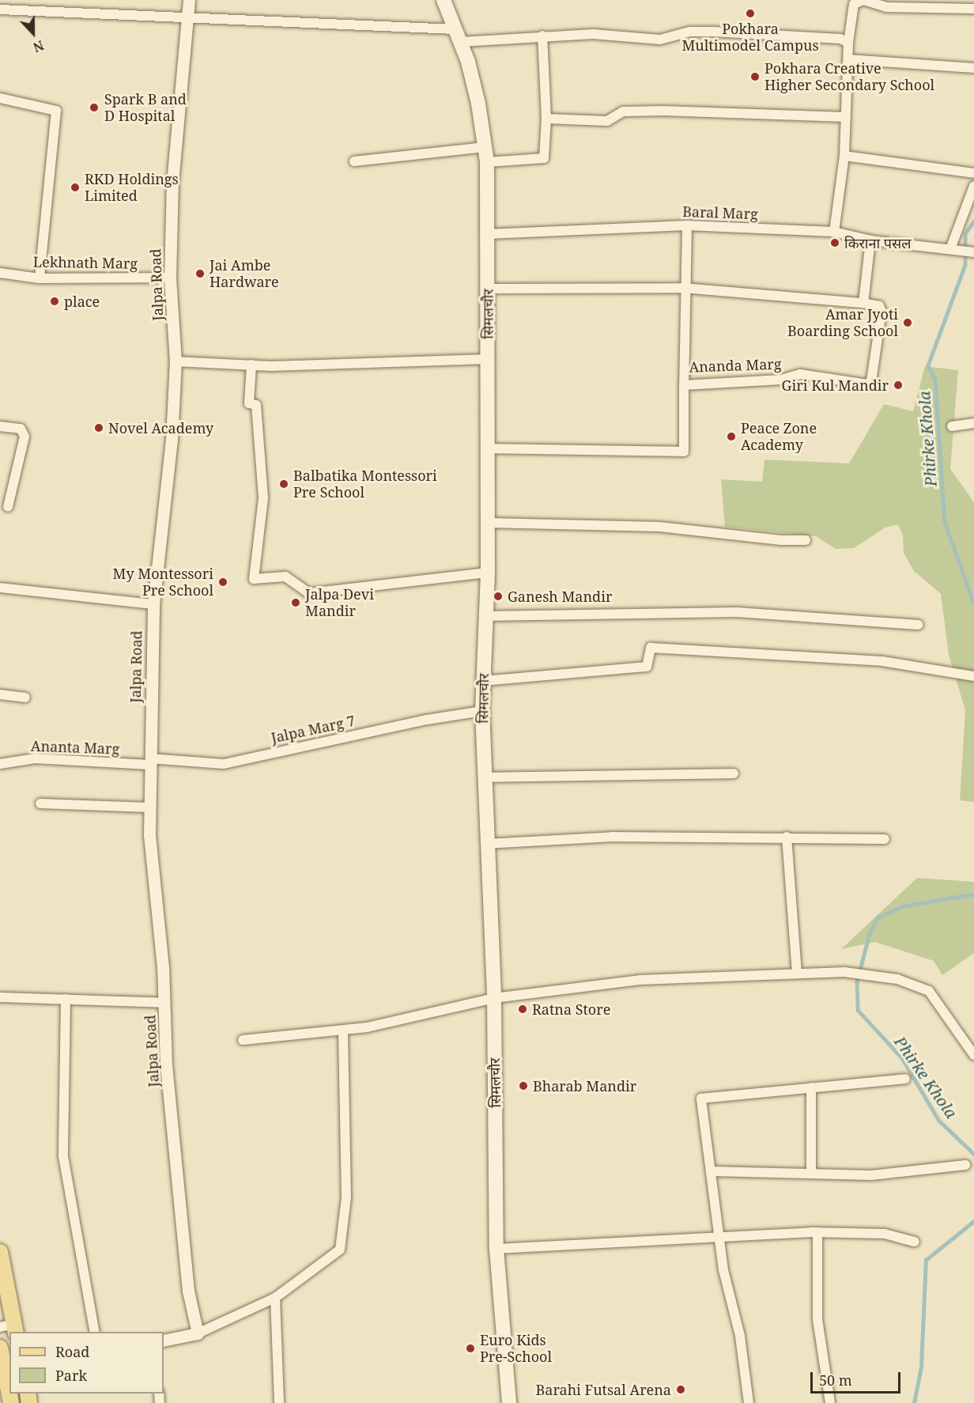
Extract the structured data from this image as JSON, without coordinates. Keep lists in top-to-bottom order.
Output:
{
  "streets": {
    "main road": ["सिमलचौर"],
    "street": [
      "Baral Marg",
      "Lekhnath Marg",
      "Jalpa Road",
      "Ananda Marg",
      "Jalpa Marg 7",
      "Ananta Marg"
    ]
  },
  "crossings": [
    ["Baral Marg", "सिमलचौर"],
    ["Baral Marg", "Ananda Marg"],
    ["Lekhnath Marg", "Jalpa Road"],
    ["Jalpa Road", "Jalpa Marg 7"],
    ["Jalpa Road", "Ananta Marg"],
    ["सिमलचौर", "Ananda Marg"],
    ["सिमलचौर", "Jalpa Marg 7"],
    ["Jalpa Marg 7", "Ananta Marg"]
  ],
  "water": ["Phirke Khola"],
  "places": [
    "Pokhara Multimodel Campus",
    "Pokhara Creative Higher Secondary School",
    "Spark B and D Hospital",
    "RKD Holdings Limited",
    "किराना पसल",
    "Jai Ambe Hardware",
    "place",
    "Amar Jyoti Boarding School",
    "Giri Kul Mandir",
    "Novel Academy",
    "Peace Zone Academy",
    "Balbatika Montessori Pre School",
    "My Montessori Pre School",
    "Ganesh Mandir",
    "Jalpa Devi Mandir",
    "Ratna Store",
    "Bharab Mandir",
    "Euro Kids Pre-School",
    "Barahi Futsal Arena"
  ],
  "legend": ["Road", "Park"],
  "scale_bar": "50 m",
  "north": "bottom"
}
